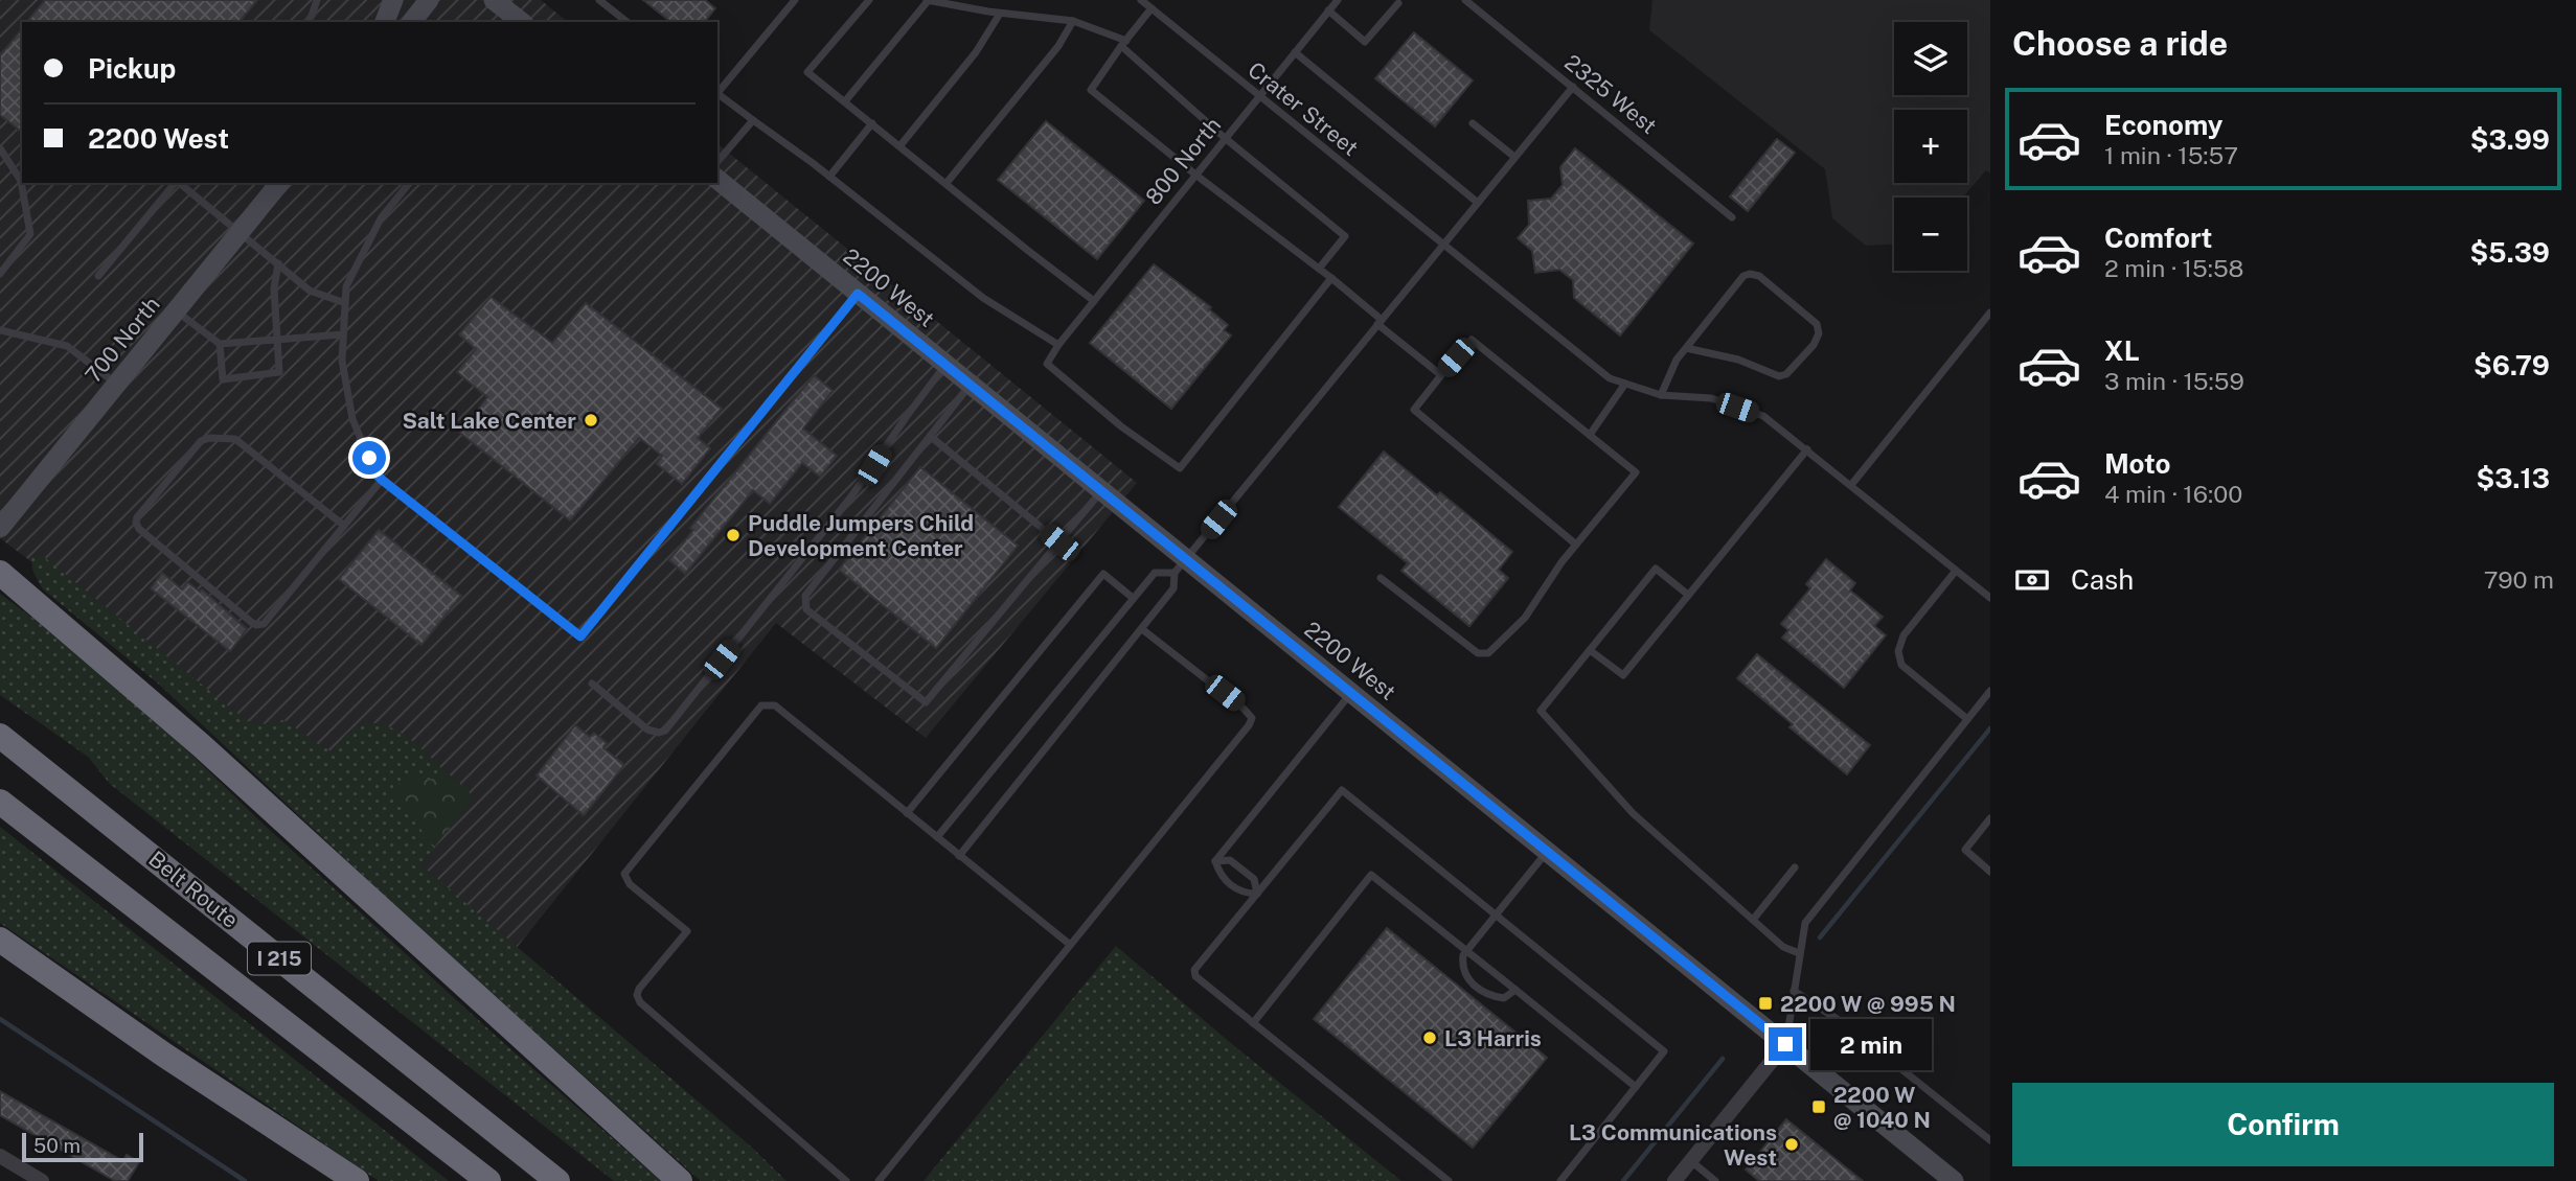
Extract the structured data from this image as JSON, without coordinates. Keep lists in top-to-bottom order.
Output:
{
  "streets": {
    "highway": ["Belt Route", "I 215"],
    "street": ["2200 West", "700 North"],
    "lane": ["2325 West", "Crater Street", "800 North"]
  },
  "crossings": [
    ["Crater Street", "800 North"]
  ],
  "places": {
    "other": [
      "Salt Lake Center",
      "Puddle Jumpers Child Development Center",
      "L3 Harris",
      "L3 Communications West"
    ],
    "transit": ["2200 W @ 995 N", "2200 W @ 1040 N"]
  },
  "scale_bar": "50 m",
  "page": {
    "heading": "Choose a ride",
    "map_buttons": ["+", "−"],
    "banner": ["Pickup", "2200 West"],
    "list": [
      {
        "name": "Economy",
        "note": "1 min · 15:57",
        "value": "$3.99"
      },
      {
        "name": "Comfort",
        "note": "2 min · 15:58",
        "value": "$5.39"
      },
      {
        "name": "XL",
        "note": "3 min · 15:59",
        "value": "$6.79"
      },
      {
        "name": "Moto",
        "note": "4 min · 16:00",
        "value": "$3.13"
      }
    ],
    "pay": ["Cash", "790 m"],
    "bubble": "2 min",
    "buttons": "Confirm",
    "scale": "50 m"
  }
}
